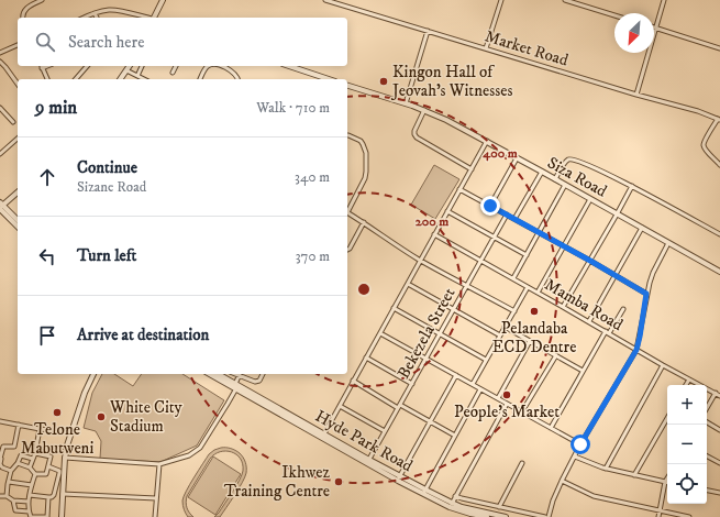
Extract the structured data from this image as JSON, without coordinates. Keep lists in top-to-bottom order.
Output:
{
  "streets": {
    "street": [
      "Market Road",
      "Siza Road",
      "Mamba Road",
      "Bekezela Street",
      "Hyde Park Road"
    ]
  },
  "crossings": [
    ["Mamba Road", "Bekezela Street"],
    ["Bekezela Street", "Hyde Park Road"]
  ],
  "places": [
    "Kingon Hall of Jeovah's Witnesses",
    "Pelandaba ECD Dentre",
    "People's Market",
    "Telone Mabutweni",
    "White City Stadium",
    "Ikhwez Training Centre"
  ],
  "north": "bottom left",
  "page": {
    "search": "Search here",
    "heading": ["9 min", "Walk · 710 m"],
    "list": [
      ["Continue", "Sizane Road", "340 m"],
      ["Turn left", "370 m"],
      "Arrive at destination"
    ],
    "map_buttons": ["+", "−"]
  },
  "rings": ["400 m", "200 m"]
}
